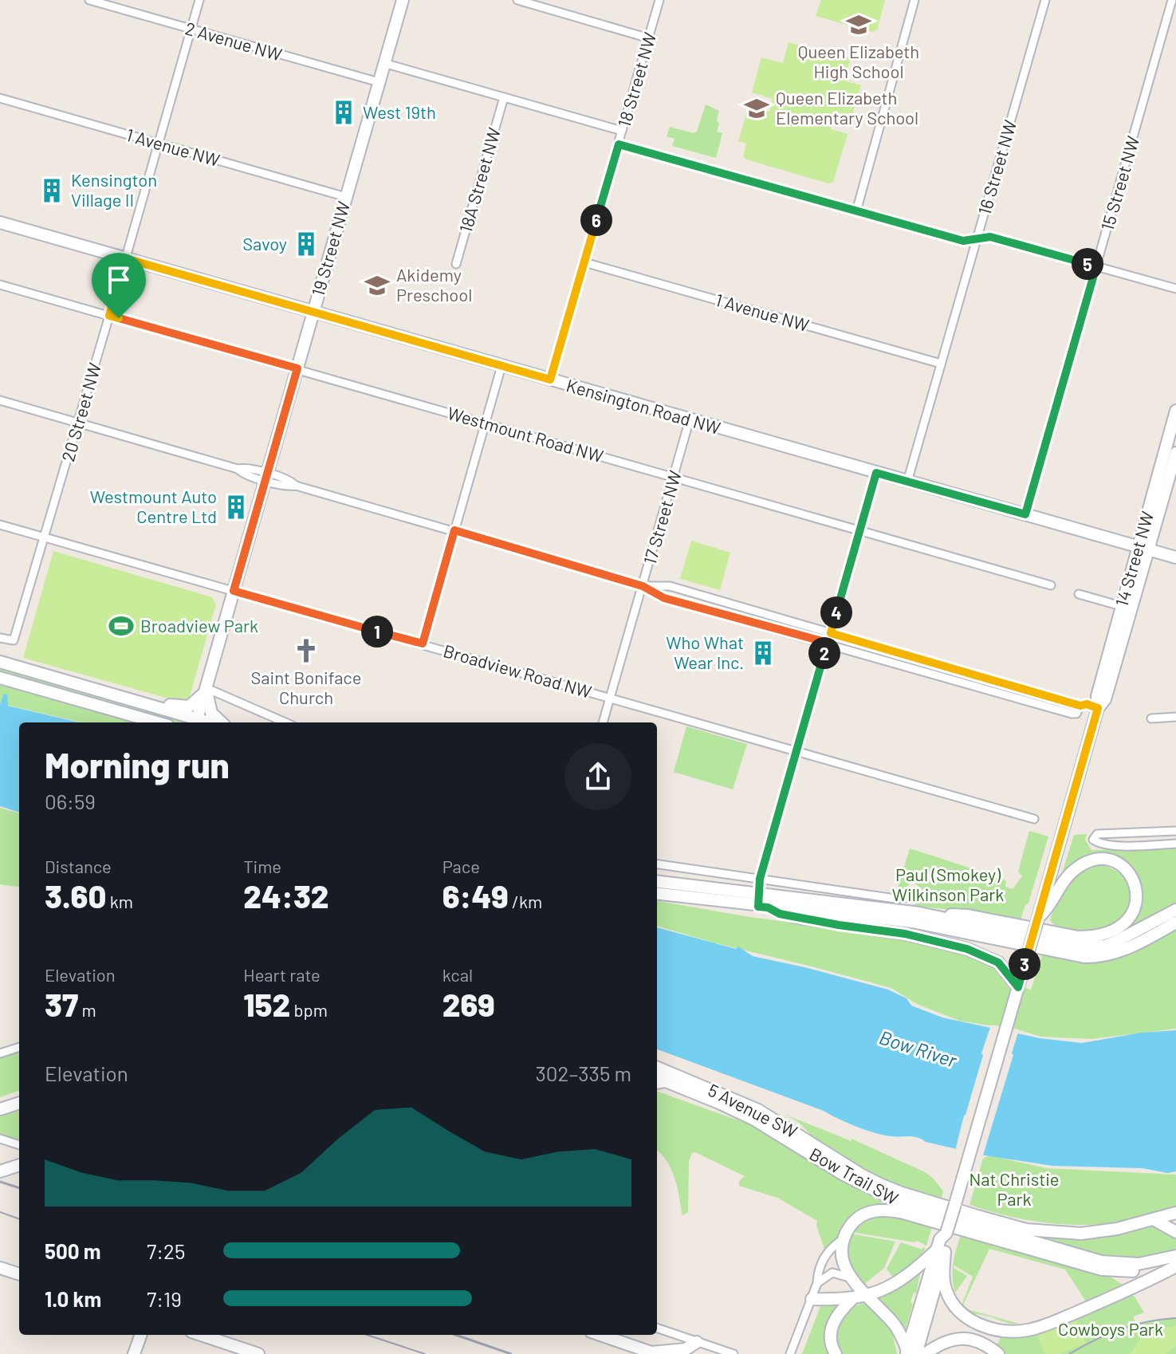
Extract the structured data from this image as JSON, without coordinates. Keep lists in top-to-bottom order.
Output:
{
  "streets": {
    "main road": [
      "19 Street NW",
      "Kensington Road NW",
      "14 Street NW",
      "5 Avenue SW",
      "Bow Trail SW"
    ],
    "street": [
      "2 Avenue NW",
      "18 Street NW",
      "1 Avenue NW",
      "16 Street NW",
      "18A Street NW",
      "15 Street NW",
      "20 Street NW",
      "Westmount Road NW",
      "17 Street NW",
      "Broadview Road NW"
    ]
  },
  "crossings": [
    ["2 Avenue NW", "19 Street NW"],
    ["2 Avenue NW", "20 Street NW"],
    ["18 Street NW", "1 Avenue NW"],
    ["18 Street NW", "Kensington Road NW"],
    ["1 Avenue NW", "16 Street NW"],
    ["1 Avenue NW", "19 Street NW"],
    ["1 Avenue NW", "20 Street NW"],
    ["16 Street NW", "Kensington Road NW"],
    ["15 Street NW", "Kensington Road NW"],
    ["19 Street NW", "Kensington Road NW"],
    ["19 Street NW", "Westmount Road NW"],
    ["19 Street NW", "Broadview Road NW"],
    ["Kensington Road NW", "20 Street NW"],
    ["Kensington Road NW", "17 Street NW"],
    ["Kensington Road NW", "14 Street NW"],
    ["20 Street NW", "Westmount Road NW"],
    ["20 Street NW", "Broadview Road NW"],
    ["Westmount Road NW", "17 Street NW"],
    ["17 Street NW", "Broadview Road NW"]
  ],
  "water": ["Bow River"],
  "parks": ["Paul (Smokey) Wilkinson Park", "Nat Christie Park", "Cowboys Park"],
  "places": {
    "school or university": ["Queen Elizabeth High School", "Queen Elizabeth Elementary School", "Akidemy Preschool"],
    "building": [
      "West 19th",
      "Kensington Village II",
      "Savoy",
      "Westmount Auto Centre Ltd",
      "Who What Wear Inc."
    ],
    "sports": ["Broadview Park"],
    "church": ["Saint Boniface Church"]
  },
  "page": {
    "pins": [
      "6",
      "5",
      "4",
      "1",
      "2",
      "3"
    ],
    "heading": ["Morning run", "06:59"],
    "stats": [
      ["Distance", "3.60 km"],
      ["Time", "24:32"],
      ["Pace", "6:49 /km"],
      ["Elevation", "37 m"],
      ["Heart rate", "152 bpm"],
      ["kcal", "269"]
    ],
    "chart": ["Elevation", "302–335 m"],
    "list": [
      {
        "name": "500 m",
        "note": "7:25"
      },
      {
        "name": "1.0 km",
        "note": "7:19"
      }
    ]
  }
}
